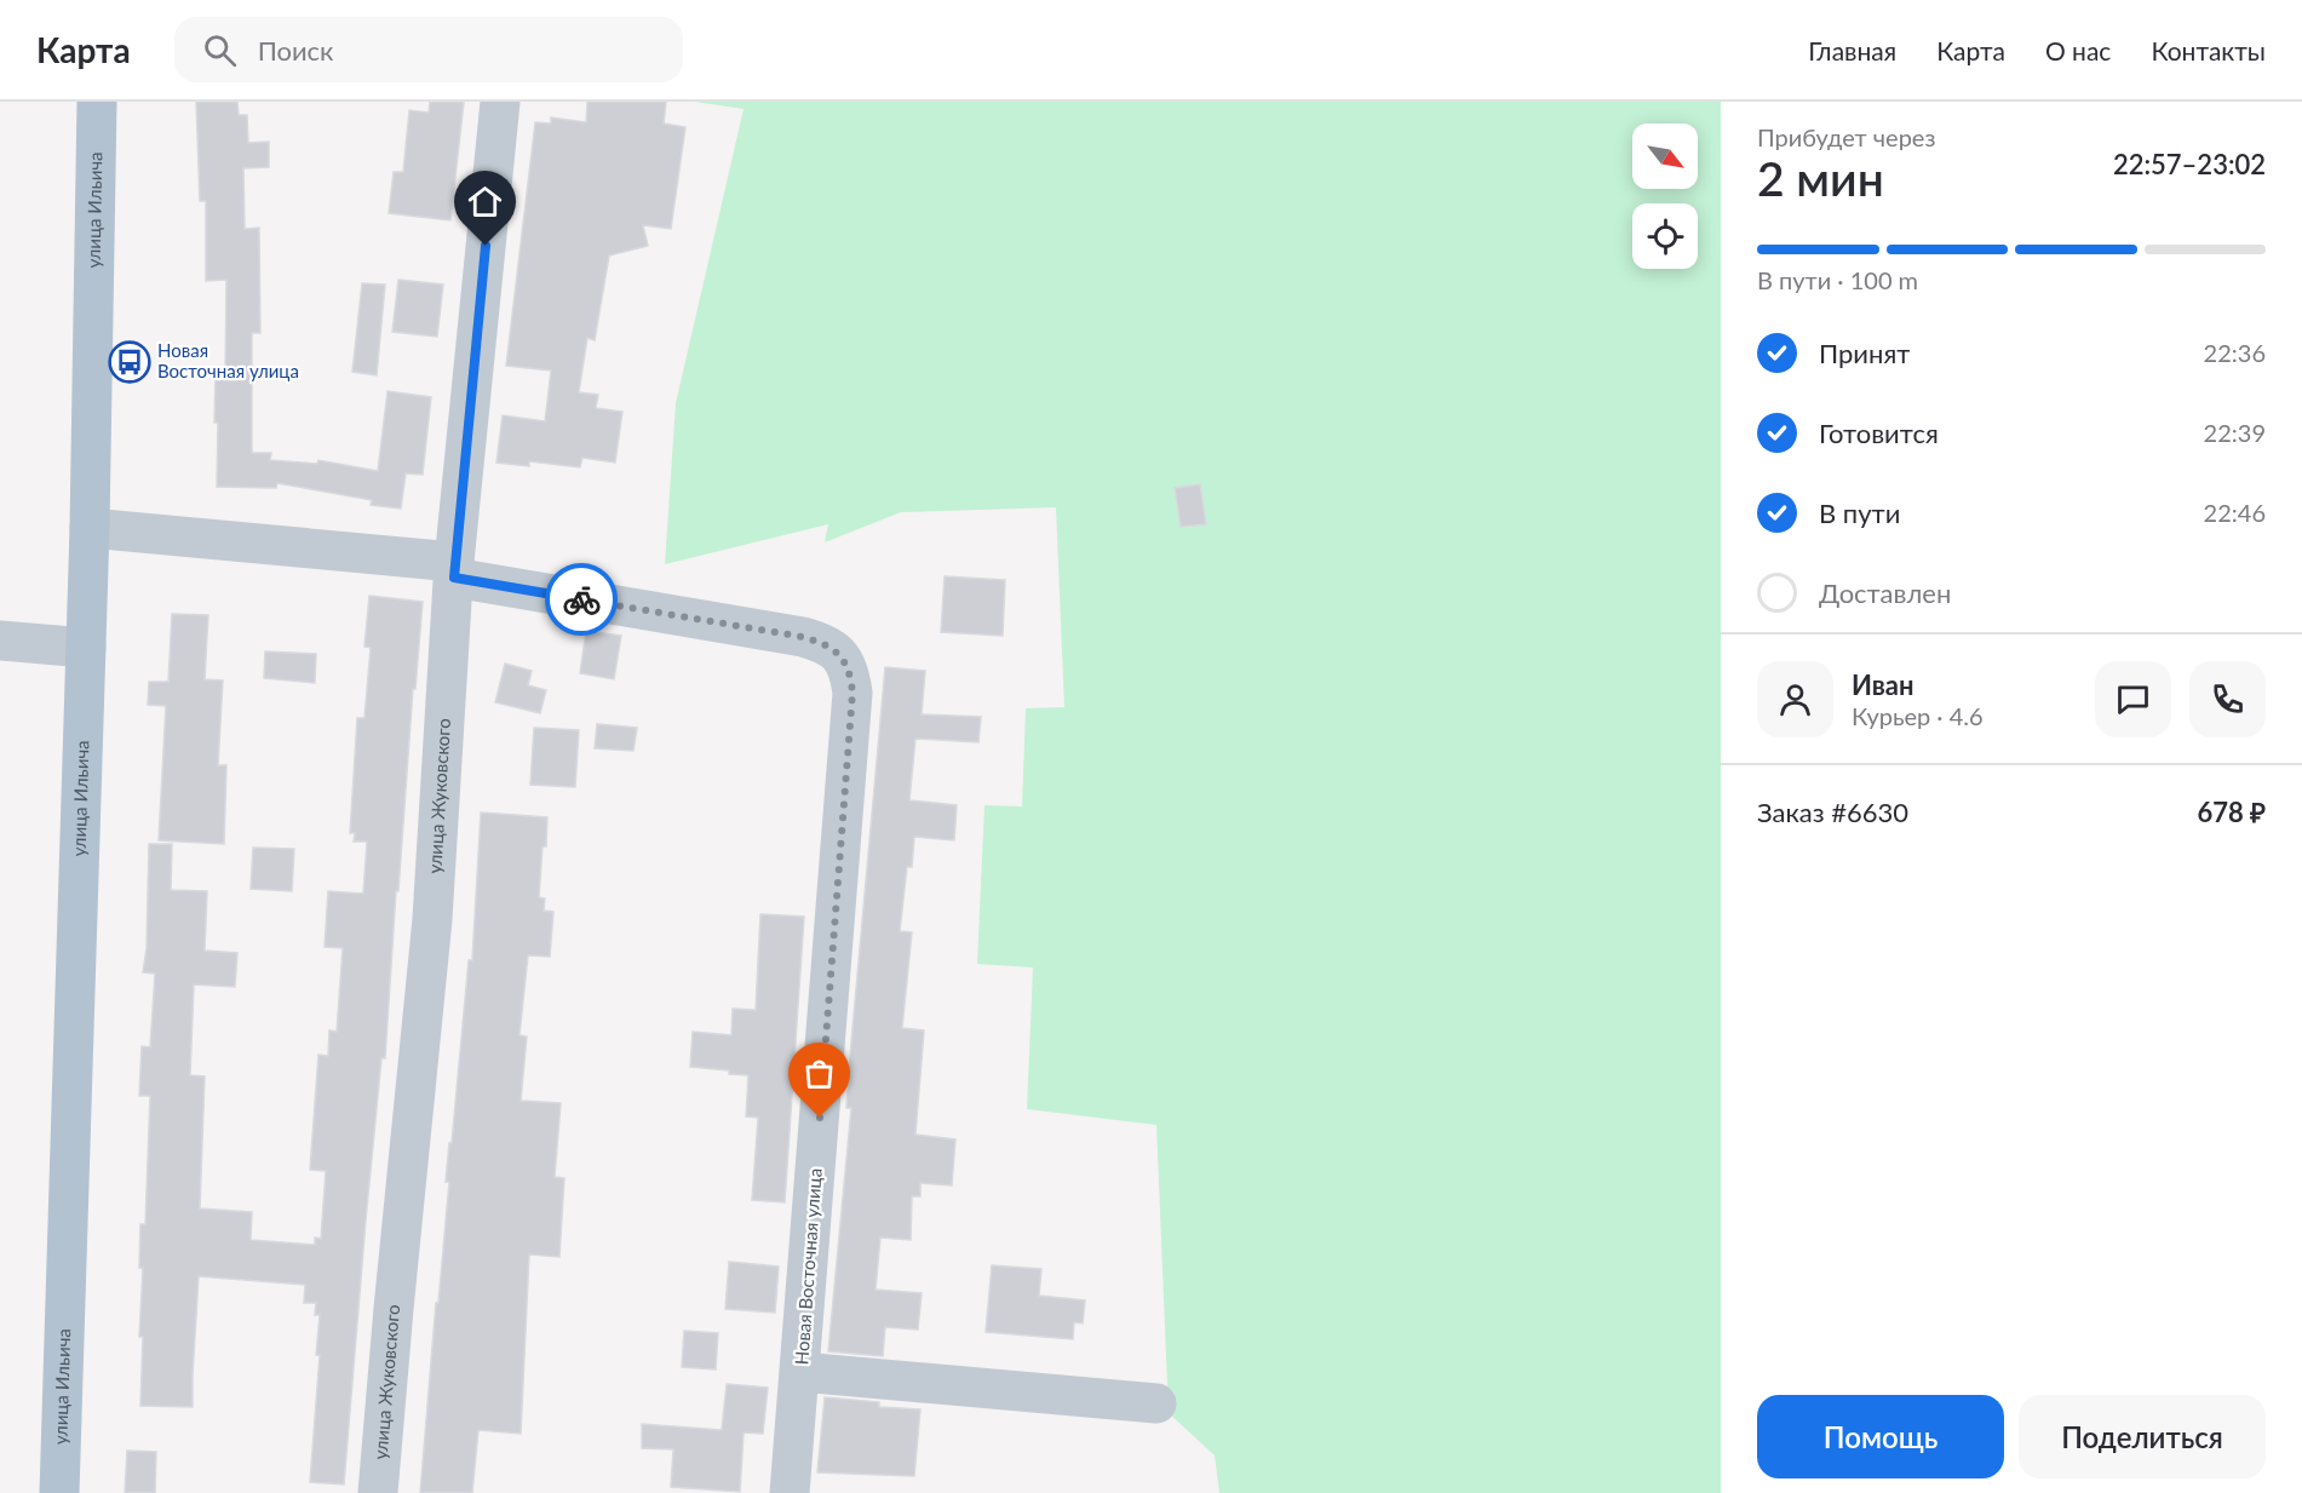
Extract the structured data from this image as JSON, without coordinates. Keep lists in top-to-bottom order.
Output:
{
  "streets": {
    "main road": ["улица Ильича"],
    "street": ["улица Жуковского", "Новая Восточная улица"]
  },
  "crossings": [
    ["улица Ильича", "Новая Восточная улица"],
    ["улица Жуковского", "Новая Восточная улица"]
  ],
  "places": {
    "bus stop": ["Новая Восточная улица"]
  },
  "north": "bottom right",
  "page": {
    "header": "Карта",
    "search": "Поиск",
    "nav": [
      "Главная",
      "Карта",
      "О нас",
      "Контакты"
    ],
    "heading": ["2 мин", "Прибудет через", "22:57–23:02"],
    "panel": [
      "Иван",
      "Курьер · 4.6",
      "Заказ #6630",
      "678 ₽"
    ],
    "bar": "В пути · 100 m",
    "list": [
      ["Принят", "22:36"],
      ["Готовится", "22:39"],
      ["В пути", "22:46"],
      "Доставлен"
    ],
    "buttons": ["Помощь", "Поделиться"]
  }
}
